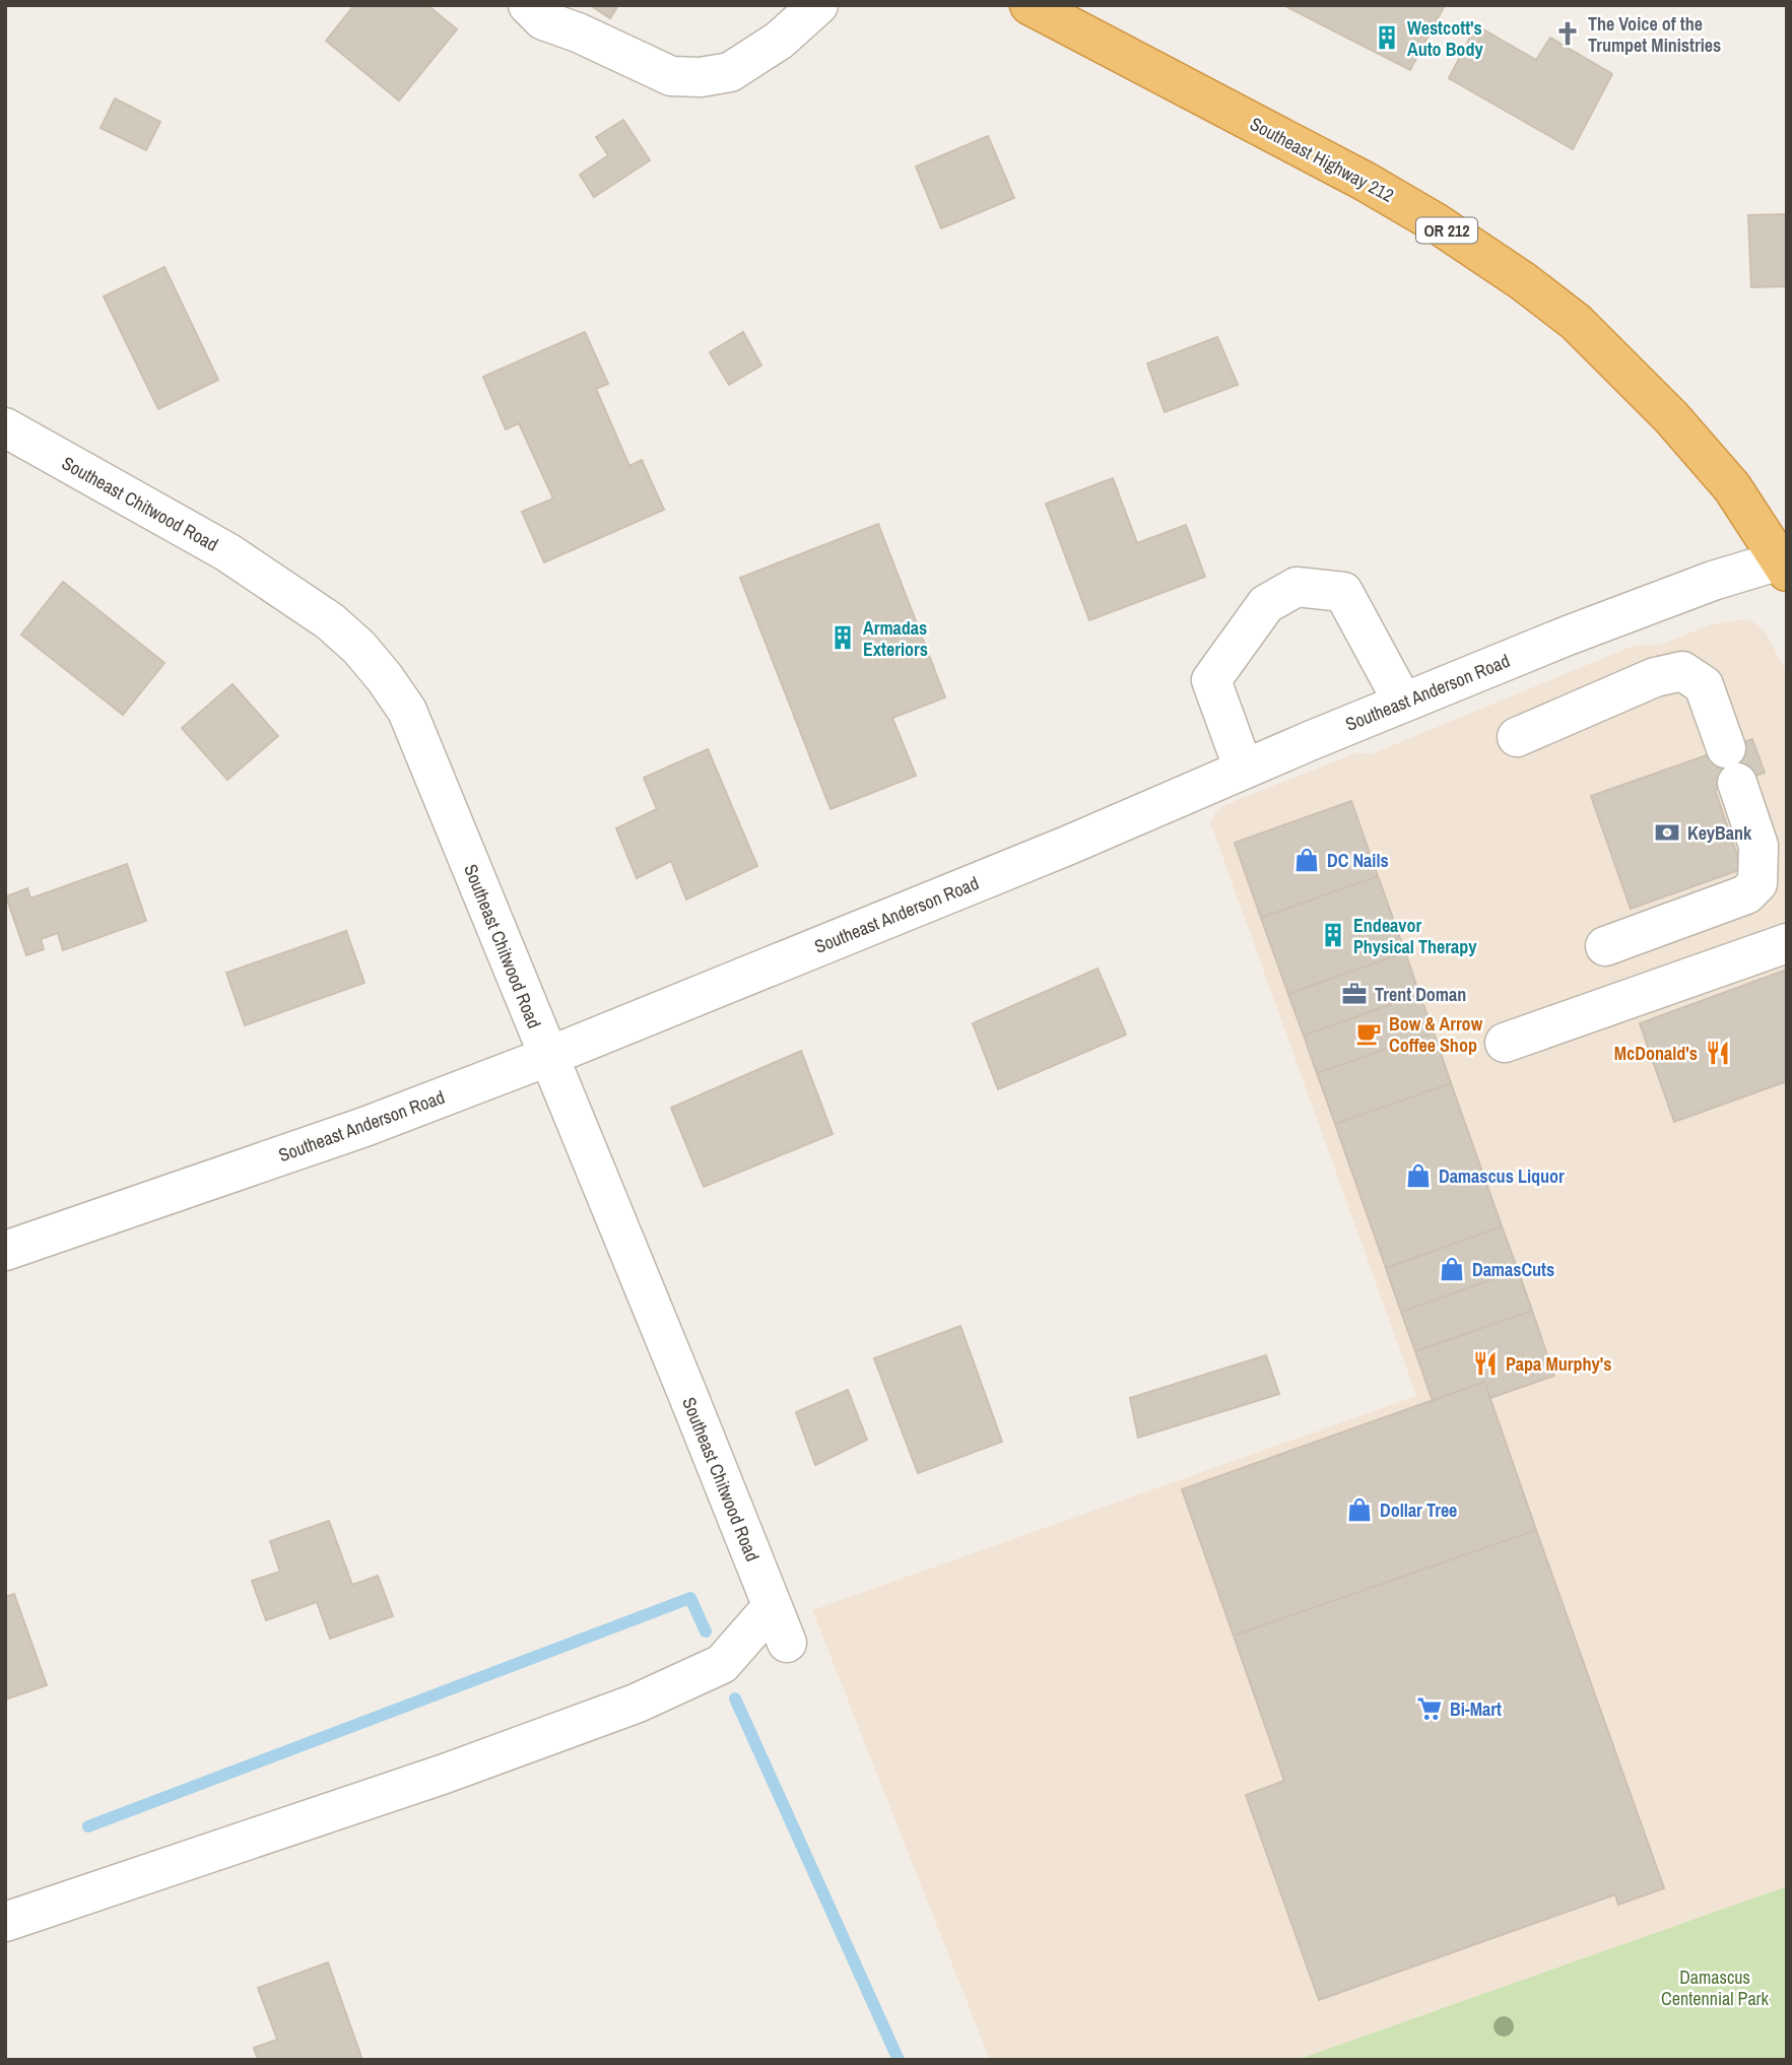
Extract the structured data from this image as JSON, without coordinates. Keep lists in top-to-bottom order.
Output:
{
  "streets": {
    "highway": ["Southeast Highway 212", "OR 212"],
    "street": ["Southeast Chitwood Road", "Southeast Anderson Road"]
  },
  "crossings": [
    ["Southeast Highway 212", "Southeast Anderson Road"],
    ["Southeast Chitwood Road", "Southeast Anderson Road"]
  ],
  "parks": ["Damascus Centennial Park"],
  "places": {
    "church": ["The Voice of the Trumpet Ministries"],
    "building": ["Westcott's Auto Body", "Armadas Exteriors", "Endeavor Physical Therapy"],
    "bank": ["KeyBank"],
    "shop": [
      "DC Nails",
      "Damascus Liquor",
      "DamasCuts",
      "Dollar Tree"
    ],
    "office": ["Trent Doman"],
    "cafe": ["Bow & Arrow Coffee Shop"],
    "restaurant": ["McDonald's", "Papa Murphy's"],
    "supermarket": ["Bi-Mart"]
  }
}
